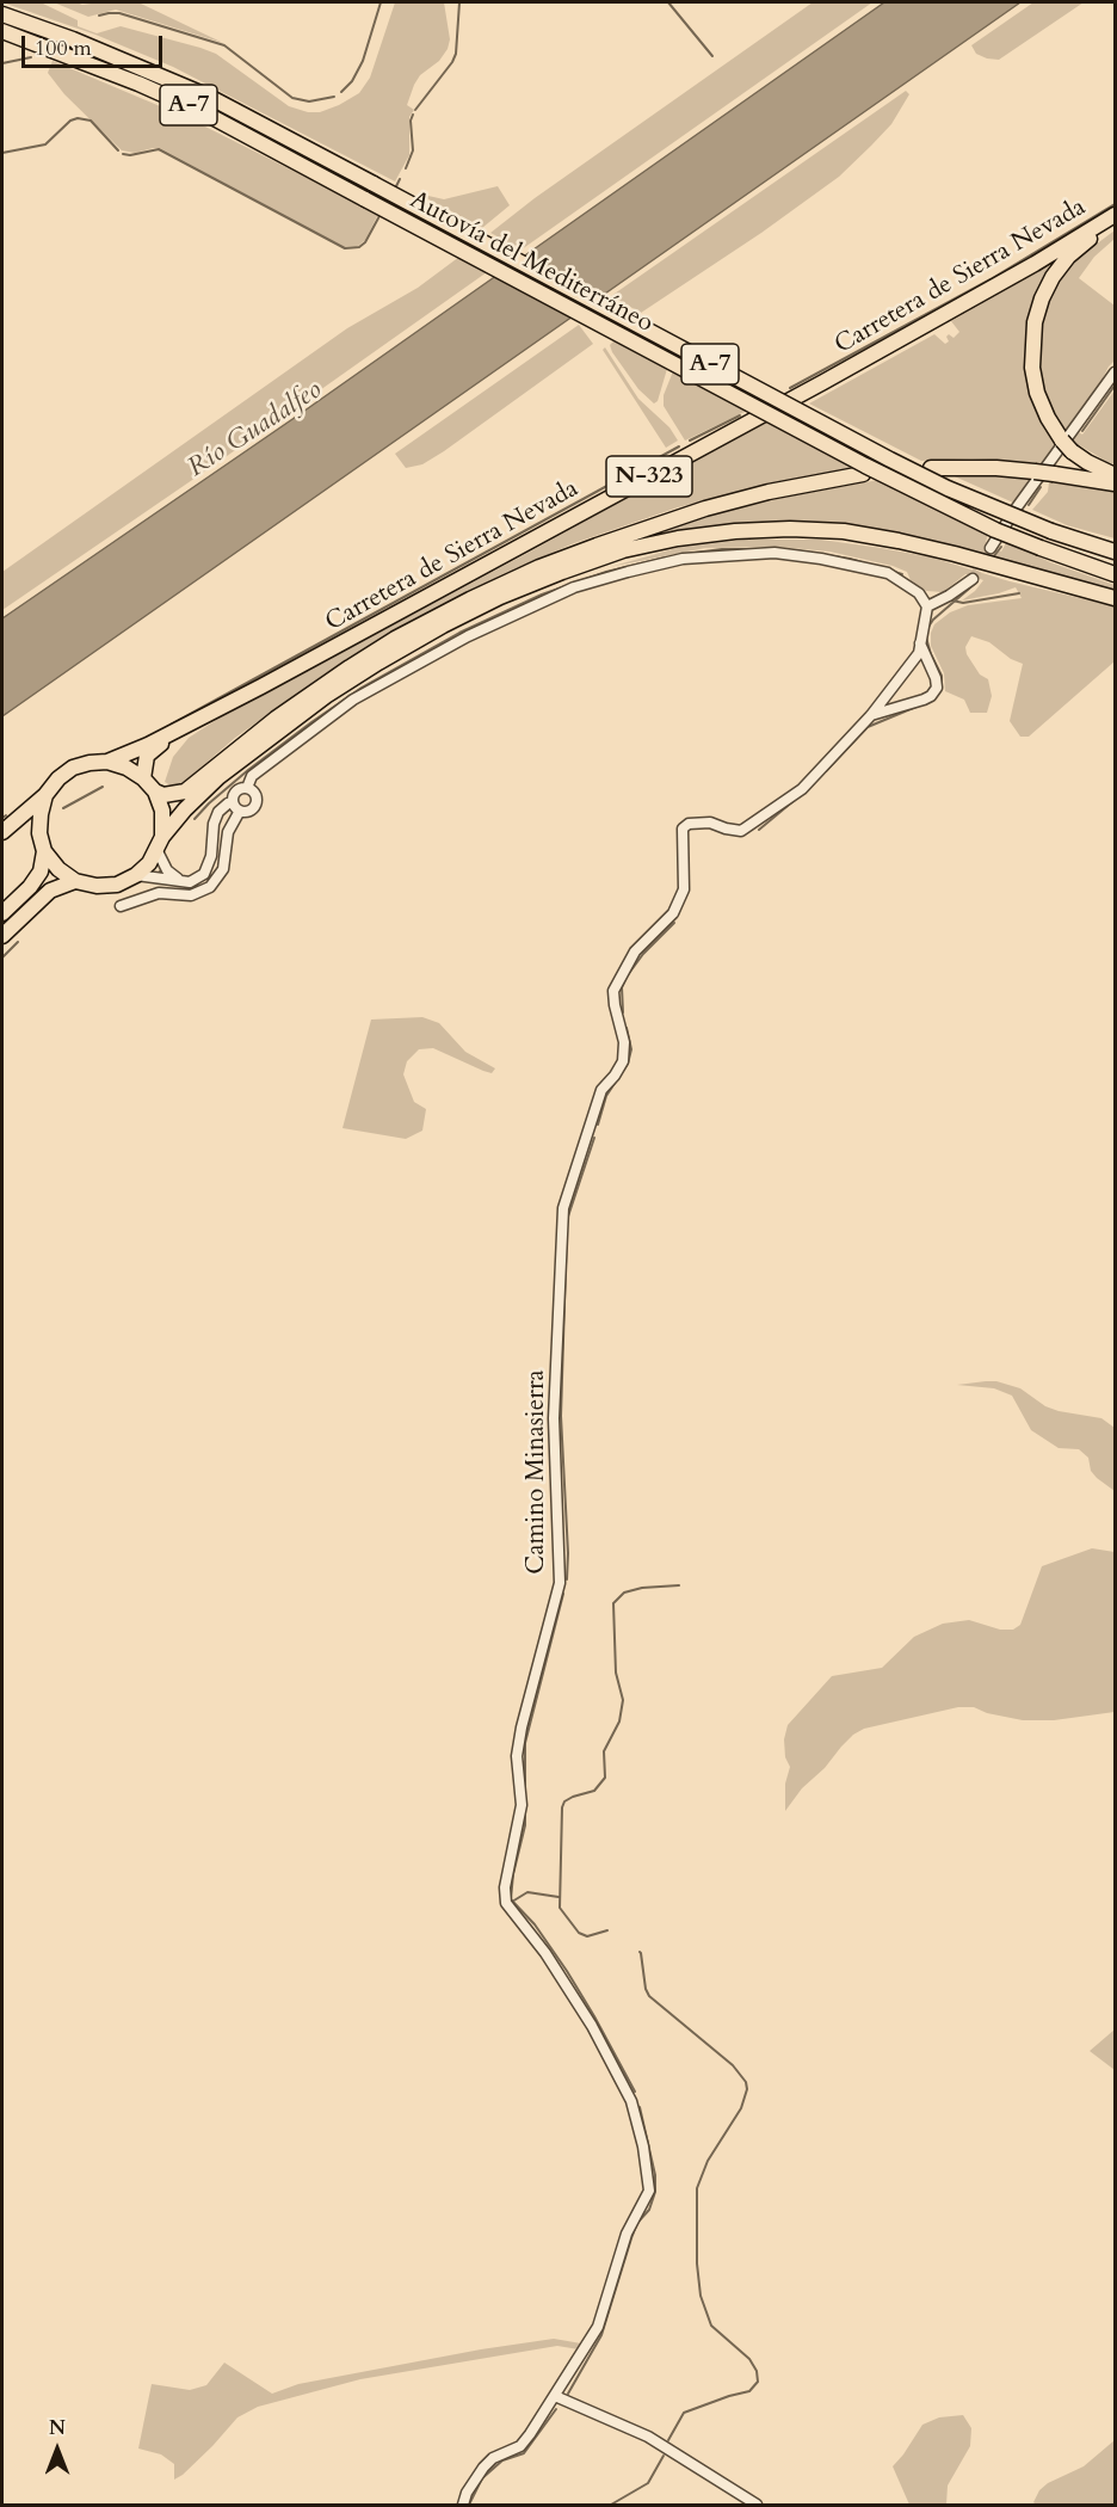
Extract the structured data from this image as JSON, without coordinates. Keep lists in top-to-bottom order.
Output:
{
  "streets": {
    "highway": [
      "A-7",
      "Autovía del Mediterráneo",
      "Carretera de Sierra Nevada",
      "N-323"
    ],
    "street": ["Camino Minasierra"]
  },
  "water": ["Río Guadalfeo"],
  "scale_bar": "100 m",
  "north": "top"
}
